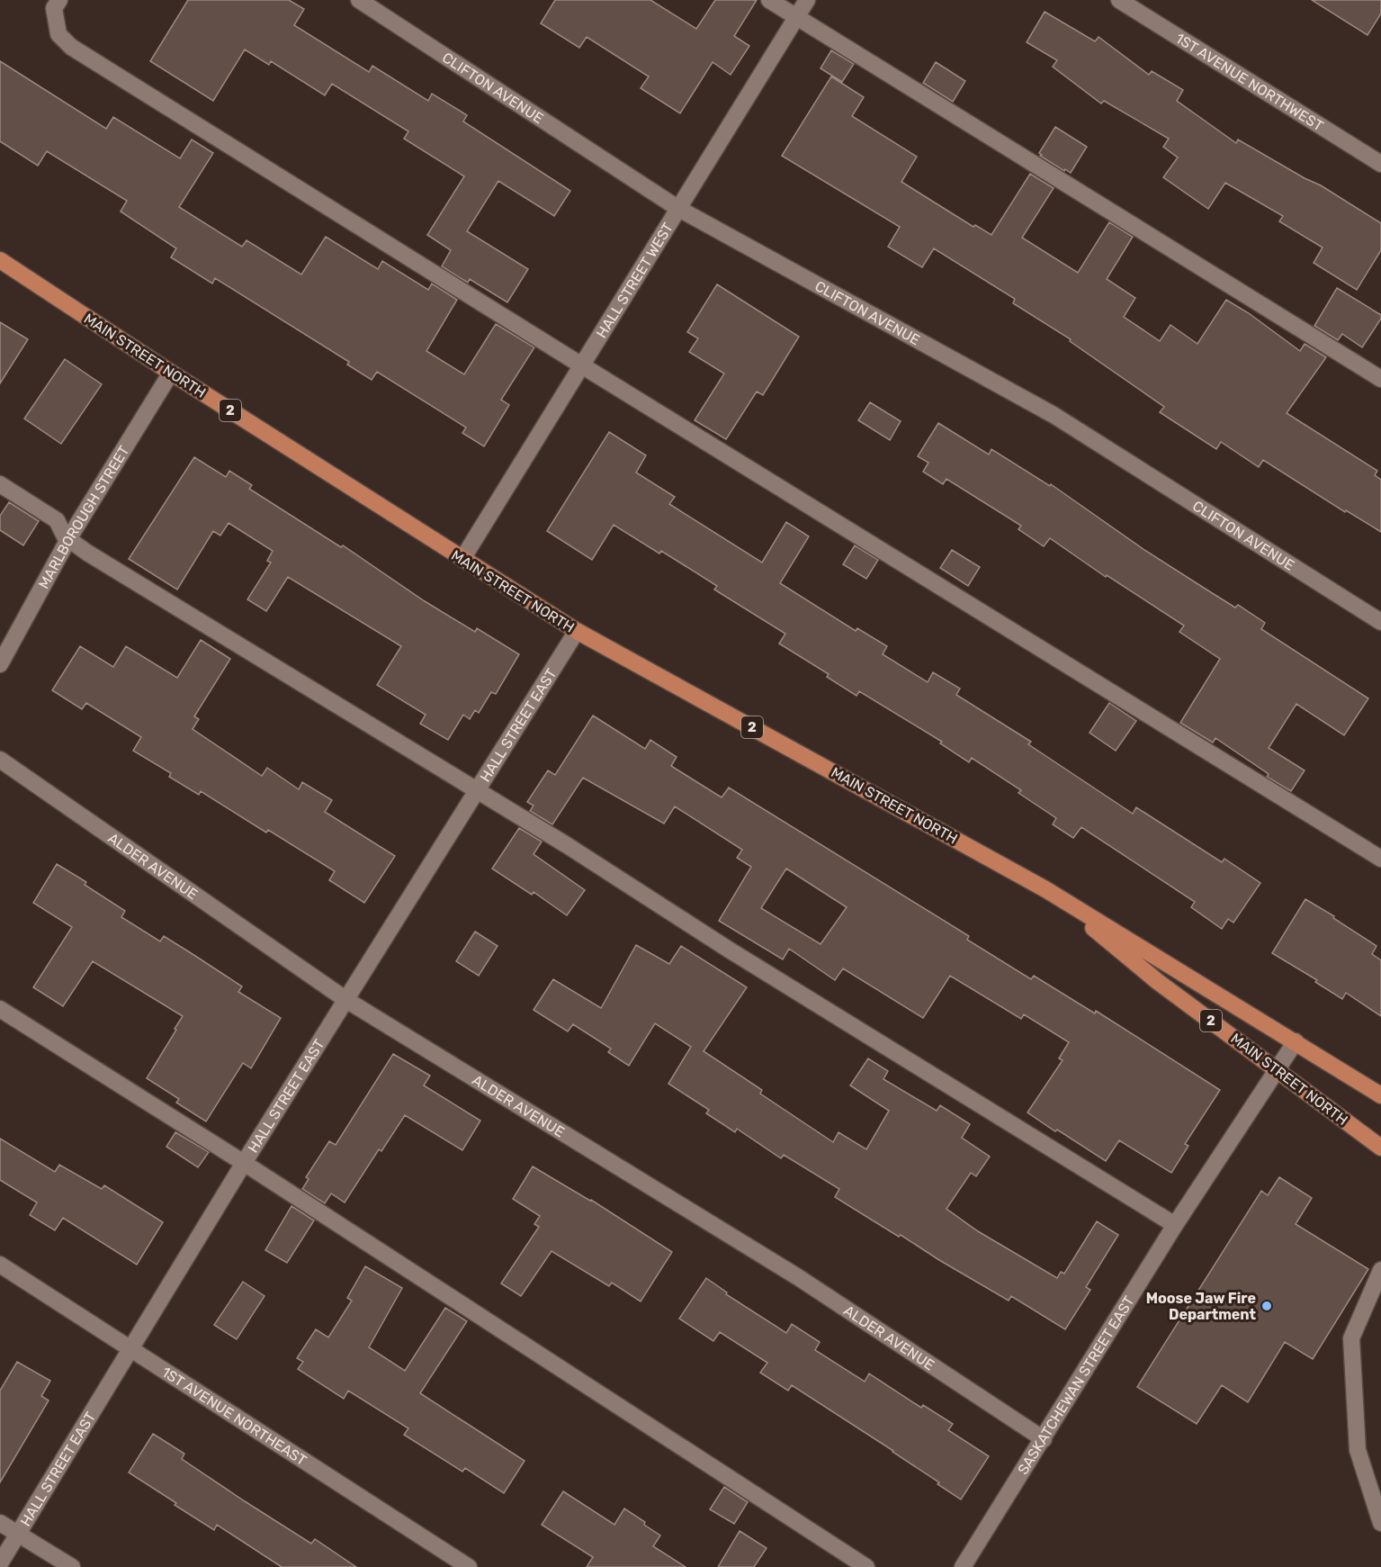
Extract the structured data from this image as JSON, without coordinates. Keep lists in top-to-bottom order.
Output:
{
  "streets": {
    "main road": ["MAIN STREET NORTH", "2"],
    "street": [
      "1ST AVENUE NORTHWEST",
      "CLIFTON AVENUE",
      "HALL STREET WEST",
      "MARLBOROUGH STREET",
      "HALL STREET EAST",
      "ALDER AVENUE",
      "SASKATCHEWAN STREET EAST",
      "1ST AVENUE NORTHEAST"
    ]
  },
  "crossings": [
    ["CLIFTON AVENUE", "HALL STREET WEST"],
    ["HALL STREET WEST", "MAIN STREET NORTH"],
    ["MAIN STREET NORTH", "MARLBOROUGH STREET"],
    ["MAIN STREET NORTH", "HALL STREET EAST"],
    ["MAIN STREET NORTH", "SASKATCHEWAN STREET EAST"],
    ["HALL STREET EAST", "ALDER AVENUE"],
    ["HALL STREET EAST", "1ST AVENUE NORTHEAST"],
    ["ALDER AVENUE", "SASKATCHEWAN STREET EAST"]
  ],
  "places": ["Moose Jaw Fire Department"]
}
